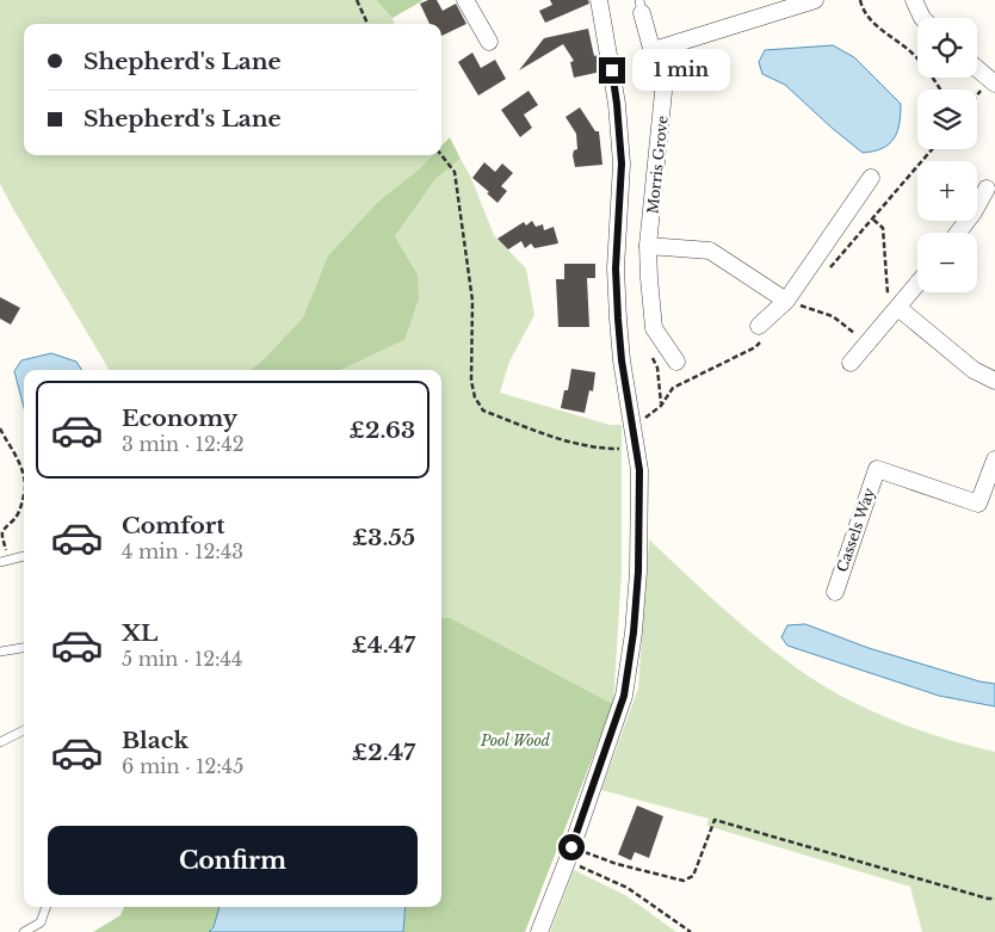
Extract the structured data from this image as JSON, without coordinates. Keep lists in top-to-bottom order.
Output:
{
  "streets": {
    "street": ["Morris Grove", "Cassels Way"]
  },
  "parks": ["Pool Wood"],
  "page": {
    "map_buttons": ["+", "−"],
    "banner": ["Shepherd's Lane", "Shepherd's Lane"],
    "bubble": "1 min",
    "list": [
      {
        "name": "Economy",
        "note": "3 min · 12:42",
        "value": "£2.63"
      },
      {
        "name": "Comfort",
        "note": "4 min · 12:43",
        "value": "£3.55"
      },
      {
        "name": "XL",
        "note": "5 min · 12:44",
        "value": "£4.47"
      },
      {
        "name": "Black",
        "note": "6 min · 12:45",
        "value": "£2.47"
      }
    ],
    "buttons": "Confirm"
  }
}
